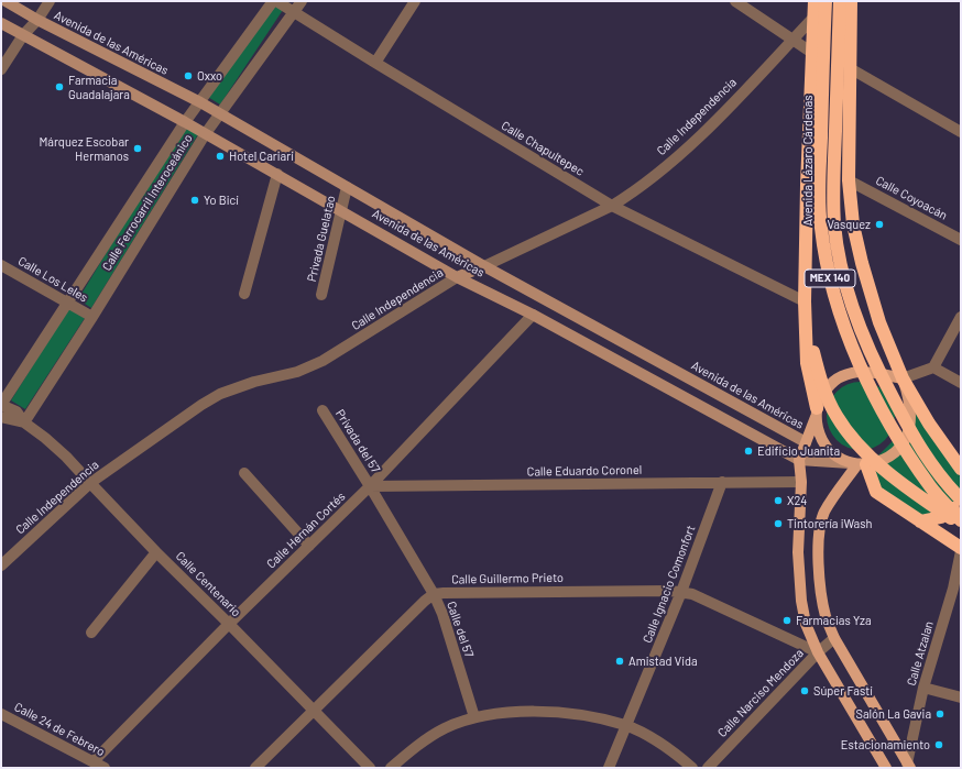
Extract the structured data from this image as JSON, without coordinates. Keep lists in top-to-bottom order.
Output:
{
  "streets": {
    "highway": ["Avenida Lázaro Cárdenas", "MEX 140"],
    "main road": ["Avenida de las Américas", "Calle Independencia"],
    "street": [
      "Calle Chapultepec",
      "Calle Coyoacán",
      "Calle Ferrocarril Interoceánico",
      "Privada Guelatao",
      "Calle Los Leles",
      "Privada del 57",
      "Calle Eduardo Coronel",
      "Calle Hernán Cortés",
      "Calle Guillermo Prieto",
      "Calle Centenario",
      "Calle Ignacio Comonfort",
      "Calle del 57",
      "Calle Atzalan",
      "Calle Narciso Mendoza",
      "Calle 24 de Febrero"
    ]
  },
  "crossings": [
    ["Avenida de las Américas", "Calle Independencia"],
    ["Avenida de las Américas", "Calle Ferrocarril Interoceánico"],
    ["Avenida de las Américas", "Privada Guelatao"],
    ["Avenida de las Américas", "MEX 140"],
    ["Avenida de las Américas", "Calle Hernán Cortés"],
    ["Calle Independencia", "Calle Chapultepec"],
    ["Calle Independencia", "MEX 140"],
    ["Calle Independencia", "Calle Centenario"],
    ["Calle Chapultepec", "Calle Ferrocarril Interoceánico"],
    ["Calle Chapultepec", "MEX 140"],
    ["Calle Coyoacán", "MEX 140"],
    ["Calle Ferrocarril Interoceánico", "Calle Los Leles"],
    ["Calle Ferrocarril Interoceánico", "Calle Centenario"],
    ["Privada del 57", "Calle Eduardo Coronel"],
    ["Privada del 57", "Calle Hernán Cortés"],
    ["Privada del 57", "Calle del 57"],
    ["Calle Eduardo Coronel", "Calle Hernán Cortés"],
    ["Calle Eduardo Coronel", "Calle Ignacio Comonfort"],
    ["Calle Eduardo Coronel", "Calle del 57"],
    ["Calle Hernán Cortés", "Calle Centenario"],
    ["Calle Hernán Cortés", "Calle del 57"],
    ["Calle Hernán Cortés", "Calle 24 de Febrero"],
    ["Calle Guillermo Prieto", "Calle Ignacio Comonfort"],
    ["Calle Guillermo Prieto", "Calle del 57"],
    ["Calle Guillermo Prieto", "Calle Narciso Mendoza"]
  ],
  "places": [
    "Oxxo",
    "Farmacia Guadalajara",
    "Márquez Escobar Hermanos",
    "Hotel Cariari",
    "Yo Bici",
    "Vasquez",
    "Edificio Juanita",
    "X24",
    "Tintorería iWash",
    "Farmacias Yza",
    "Amistad Vida",
    "Súper Fasti",
    "Salón La Gavia",
    "Estacionamiento"
  ]
}
